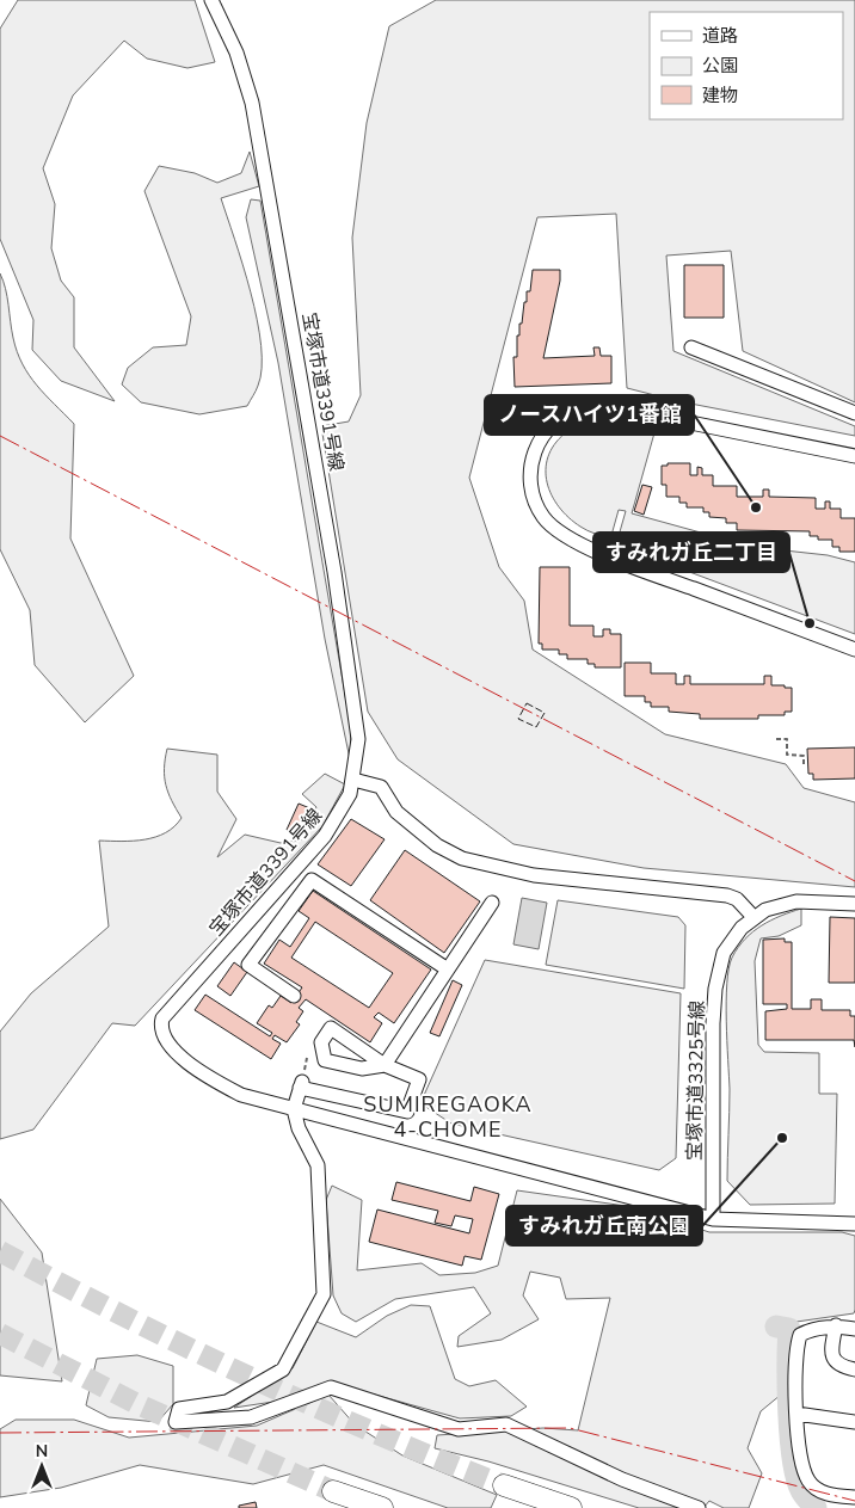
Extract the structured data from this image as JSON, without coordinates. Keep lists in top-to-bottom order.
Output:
{
  "streets": {
    "street": ["宝塚市道3391号線", "宝塚市道3325号線"]
  },
  "crossings": [
    ["宝塚市道3391号線", "宝塚市道3325号線"]
  ],
  "districts": ["SUMIREGAOKA 4-CHOME"],
  "places": ["ノースハイツ1番館", "すみれガ丘二丁目", "すみれガ丘南公園"],
  "legend": ["道路", "公園", "建物"],
  "north": "top"
}
